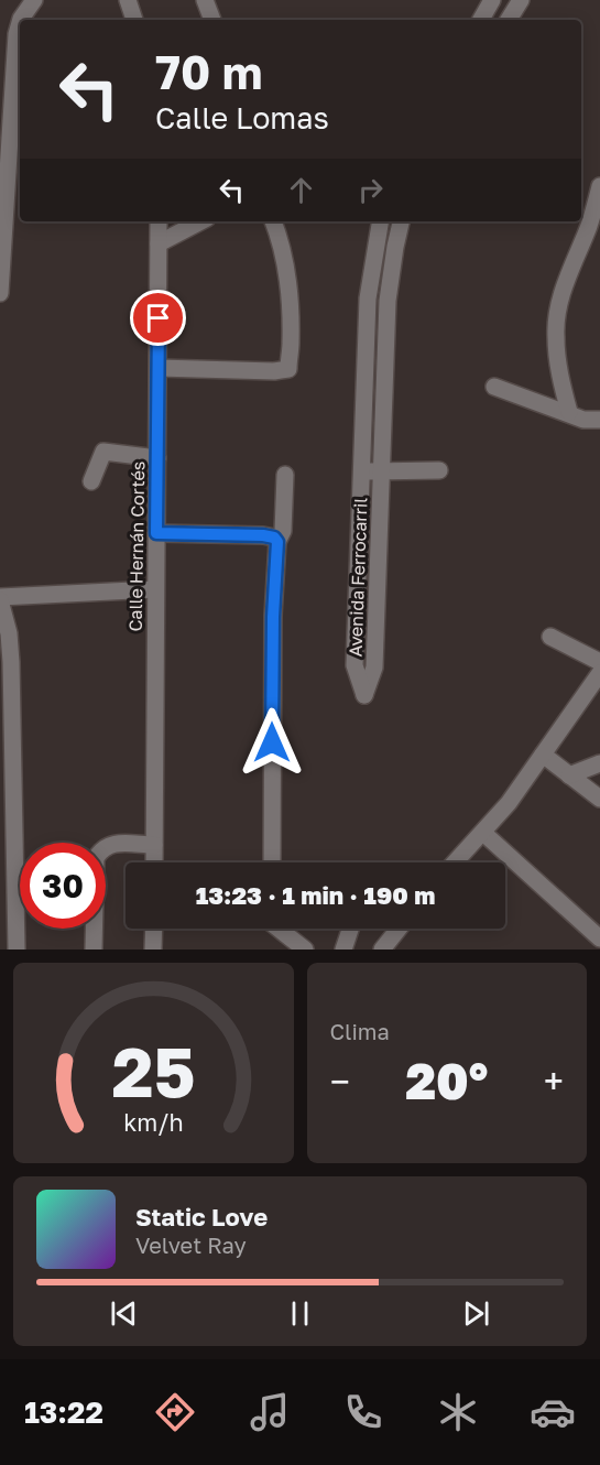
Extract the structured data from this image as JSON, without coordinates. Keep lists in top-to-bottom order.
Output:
{
  "streets": {
    "street": ["Calle Hernán Cortés", "Avenida Ferrocarril"]
  },
  "page": {
    "turn": ["70 m", "Calle Lomas"],
    "limit": "30",
    "trip": "13:23 · 1 min · 190 m",
    "tile": "Clima",
    "heat": ["−", "20°", "+"],
    "song": ["Static Love", "Velvet Ray"],
    "tabs": "13:22",
    "gauge": ["25", "km/h"]
  }
}
